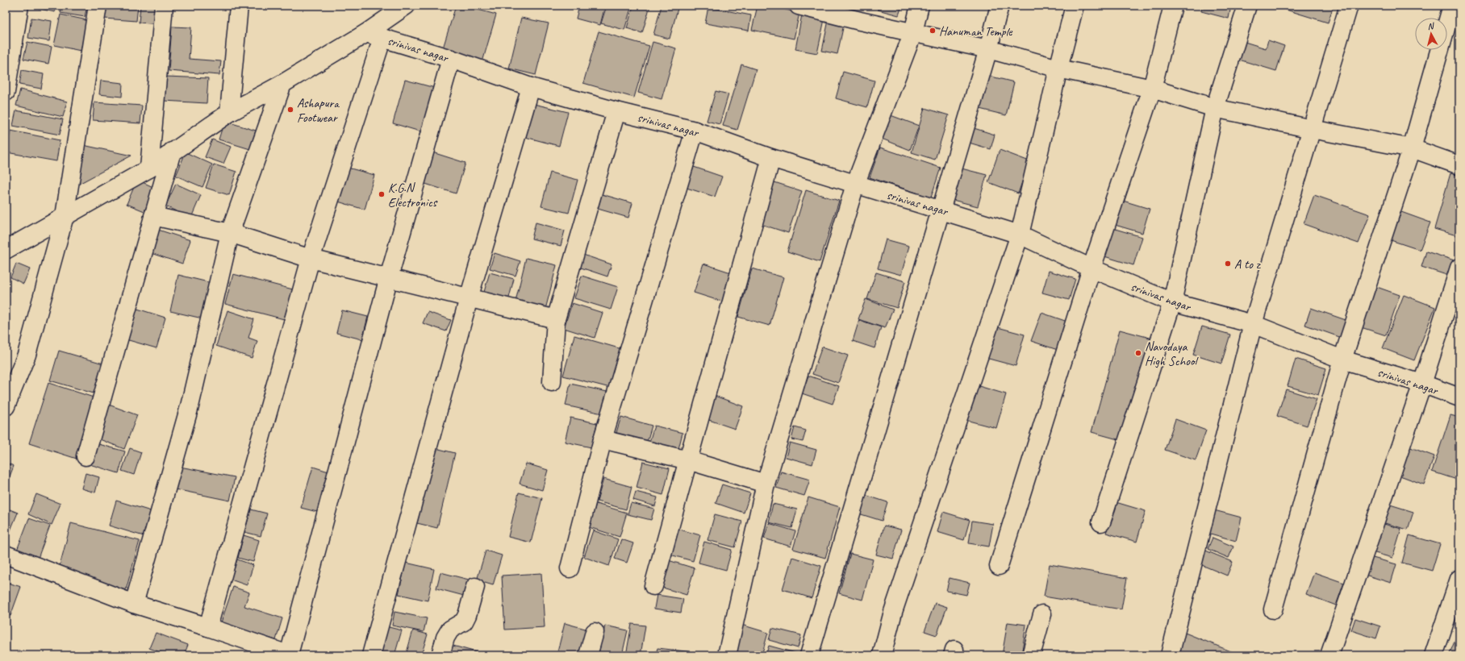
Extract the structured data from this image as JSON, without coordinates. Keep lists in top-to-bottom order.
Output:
{
  "streets": {
    "street": ["srinivas nagar"]
  },
  "places": [
    "Hanuman Temple",
    "Ashapura Footwear",
    "K.G.N Electronics",
    "A to z",
    "Navodaya High School"
  ],
  "north": "top"
}
